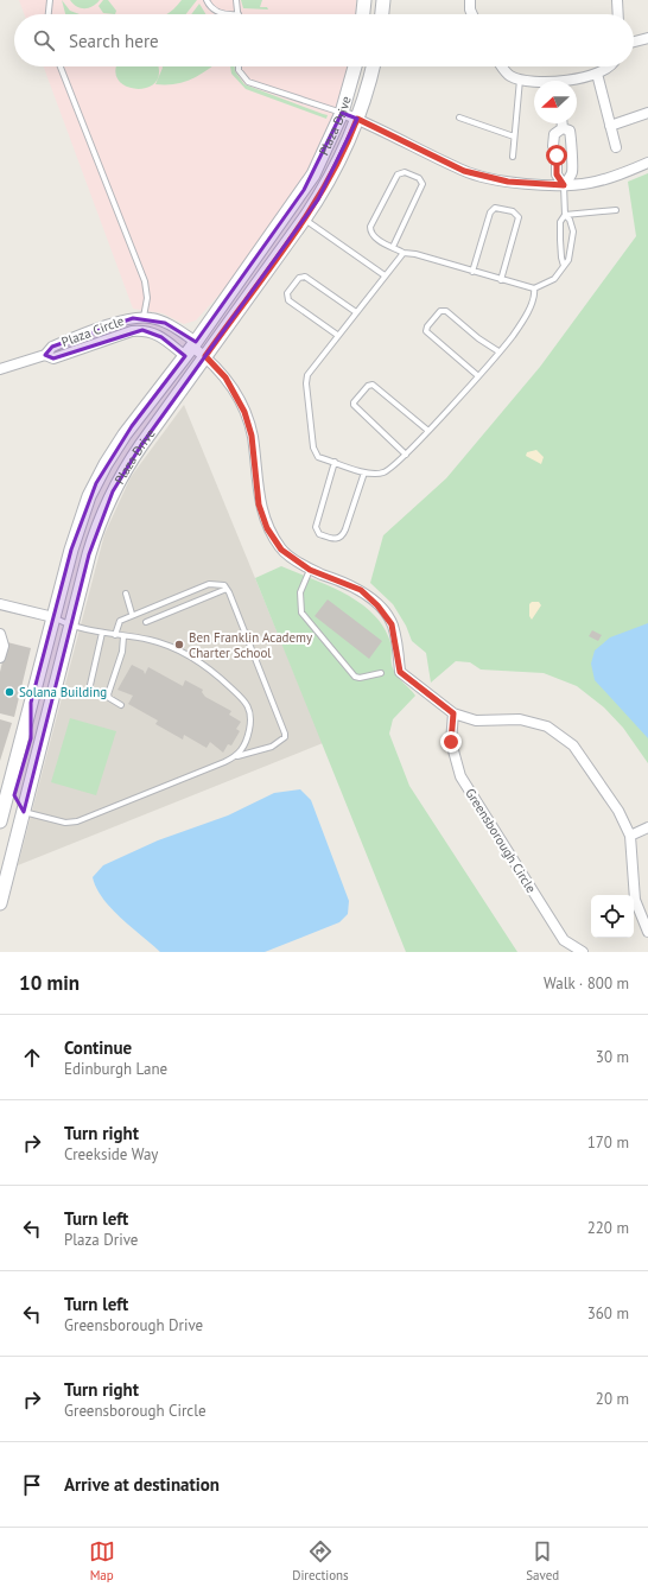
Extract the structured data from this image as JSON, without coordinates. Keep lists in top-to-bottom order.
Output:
{
  "streets": {
    "street": ["Plaza Drive", "Plaza Circle", "Greensborough Circle"]
  },
  "crossings": [
    ["Plaza Drive", "Plaza Circle"]
  ],
  "places": ["Ben Franklin Academy Charter School", "Solana Building"],
  "north": "left",
  "page": {
    "search": "Search here",
    "heading": ["10 min", "Walk · 800 m"],
    "list": [
      ["Continue", "Edinburgh Lane", "30 m"],
      ["Turn right", "Creekside Way", "170 m"],
      ["Turn left", "Plaza Drive", "220 m"],
      ["Turn left", "Greensborough Drive", "360 m"],
      ["Turn right", "Greensborough Circle", "20 m"],
      "Arrive at destination"
    ],
    "nav": ["Map", "Directions", "Saved"]
  }
}
